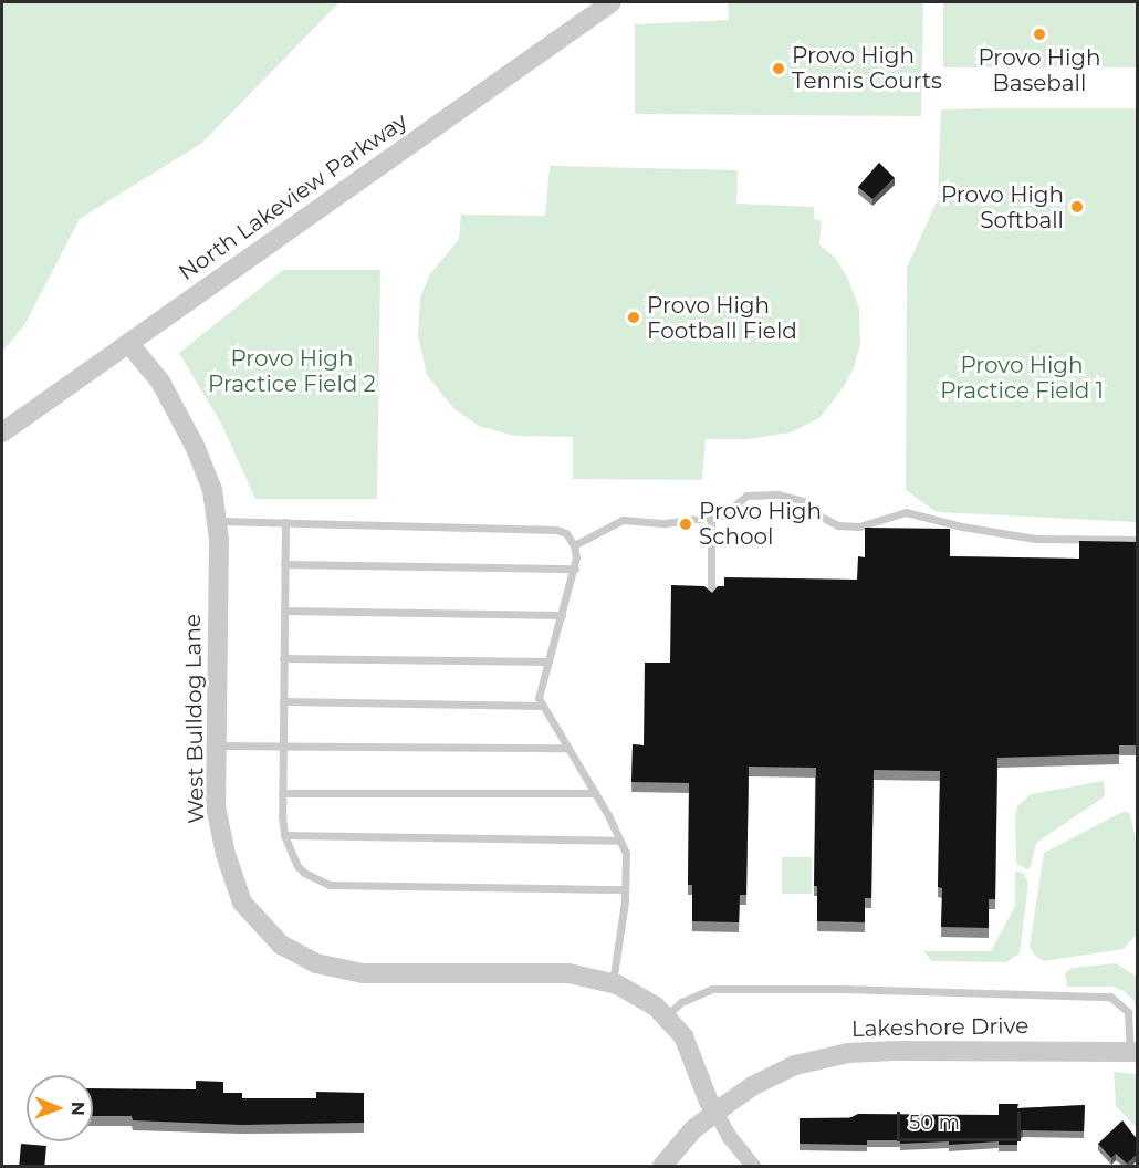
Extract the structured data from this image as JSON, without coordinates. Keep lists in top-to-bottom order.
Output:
{
  "streets": {
    "street": ["North Lakeview Parkway", "West Bulldog Lane", "Lakeshore Drive"]
  },
  "crossings": [
    ["North Lakeview Parkway", "West Bulldog Lane"],
    ["West Bulldog Lane", "Lakeshore Drive"]
  ],
  "parks": ["Provo High Practice Field 2", "Provo High Practice Field 1"],
  "places": [
    "Provo High Baseball",
    "Provo High Tennis Courts",
    "Provo High Softball",
    "Provo High Football Field",
    "Provo High School"
  ],
  "scale_bar": "50 m",
  "north": "right"
}
